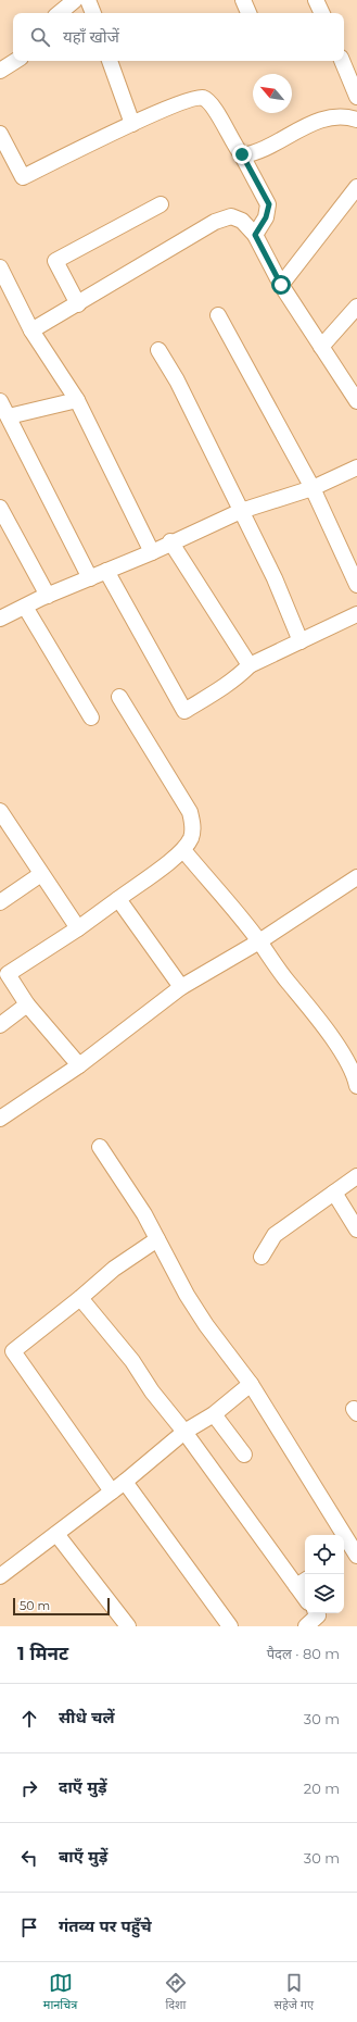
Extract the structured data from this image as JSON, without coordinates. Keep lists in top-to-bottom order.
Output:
{
  "scale_bar": "50 m",
  "north": "top left",
  "page": {
    "search": "यहाँ खोजें",
    "scale": "50 m",
    "heading": ["1 मिनट", "पैदल · 80 m"],
    "list": [
      ["सीधे चलें", "30 m"],
      ["दाएँ मुड़ें", "20 m"],
      ["बाएँ मुड़ें", "30 m"],
      "गंतव्य पर पहुँचे"
    ],
    "nav": ["मानचित्र", "दिशा", "सहेजे गए"]
  }
}
